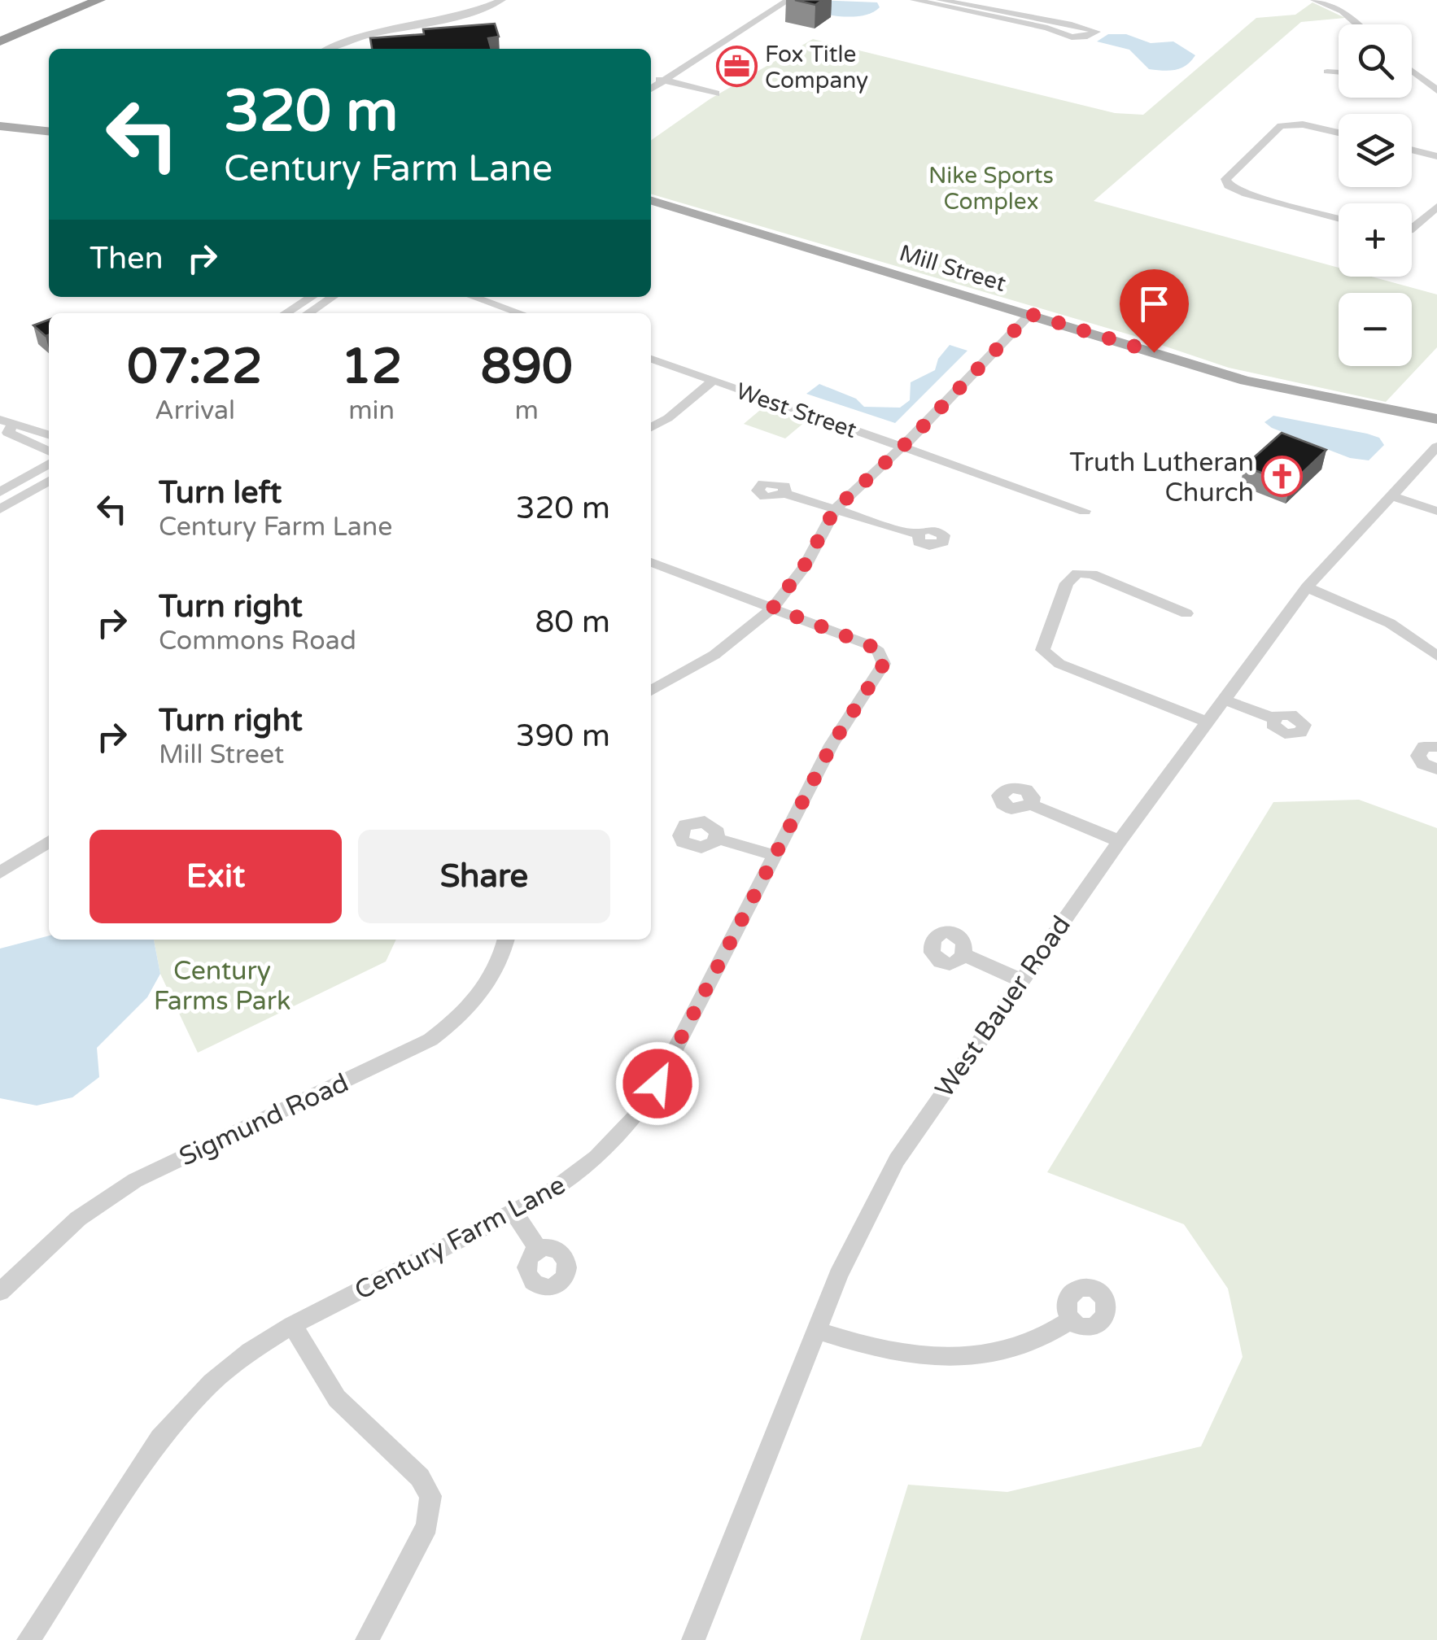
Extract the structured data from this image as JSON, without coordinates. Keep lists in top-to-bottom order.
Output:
{
  "streets": {
    "main road": ["Mill Street"],
    "street": [
      "West Street",
      "West Bauer Road",
      "Sigmund Road",
      "Century Farm Lane"
    ]
  },
  "parks": ["Nike Sports Complex", "Century Farms Park"],
  "places": {
    "office": ["Fox Title Company"],
    "church": ["Truth Lutheran Church"]
  },
  "page": {
    "map_buttons": ["+", "−"],
    "turn": ["320 m", "Century Farm Lane"],
    "then": "Then",
    "eta": [
      "07:22",
      "Arrival",
      "12",
      "min",
      "890",
      "m"
    ],
    "list": [
      {
        "name": "Turn left",
        "note": "Century Farm Lane",
        "value": "320 m"
      },
      {
        "name": "Turn right",
        "note": "Commons Road",
        "value": "80 m"
      },
      {
        "name": "Turn right",
        "note": "Mill Street",
        "value": "390 m"
      }
    ],
    "buttons": ["Exit", "Share"]
  }
}
